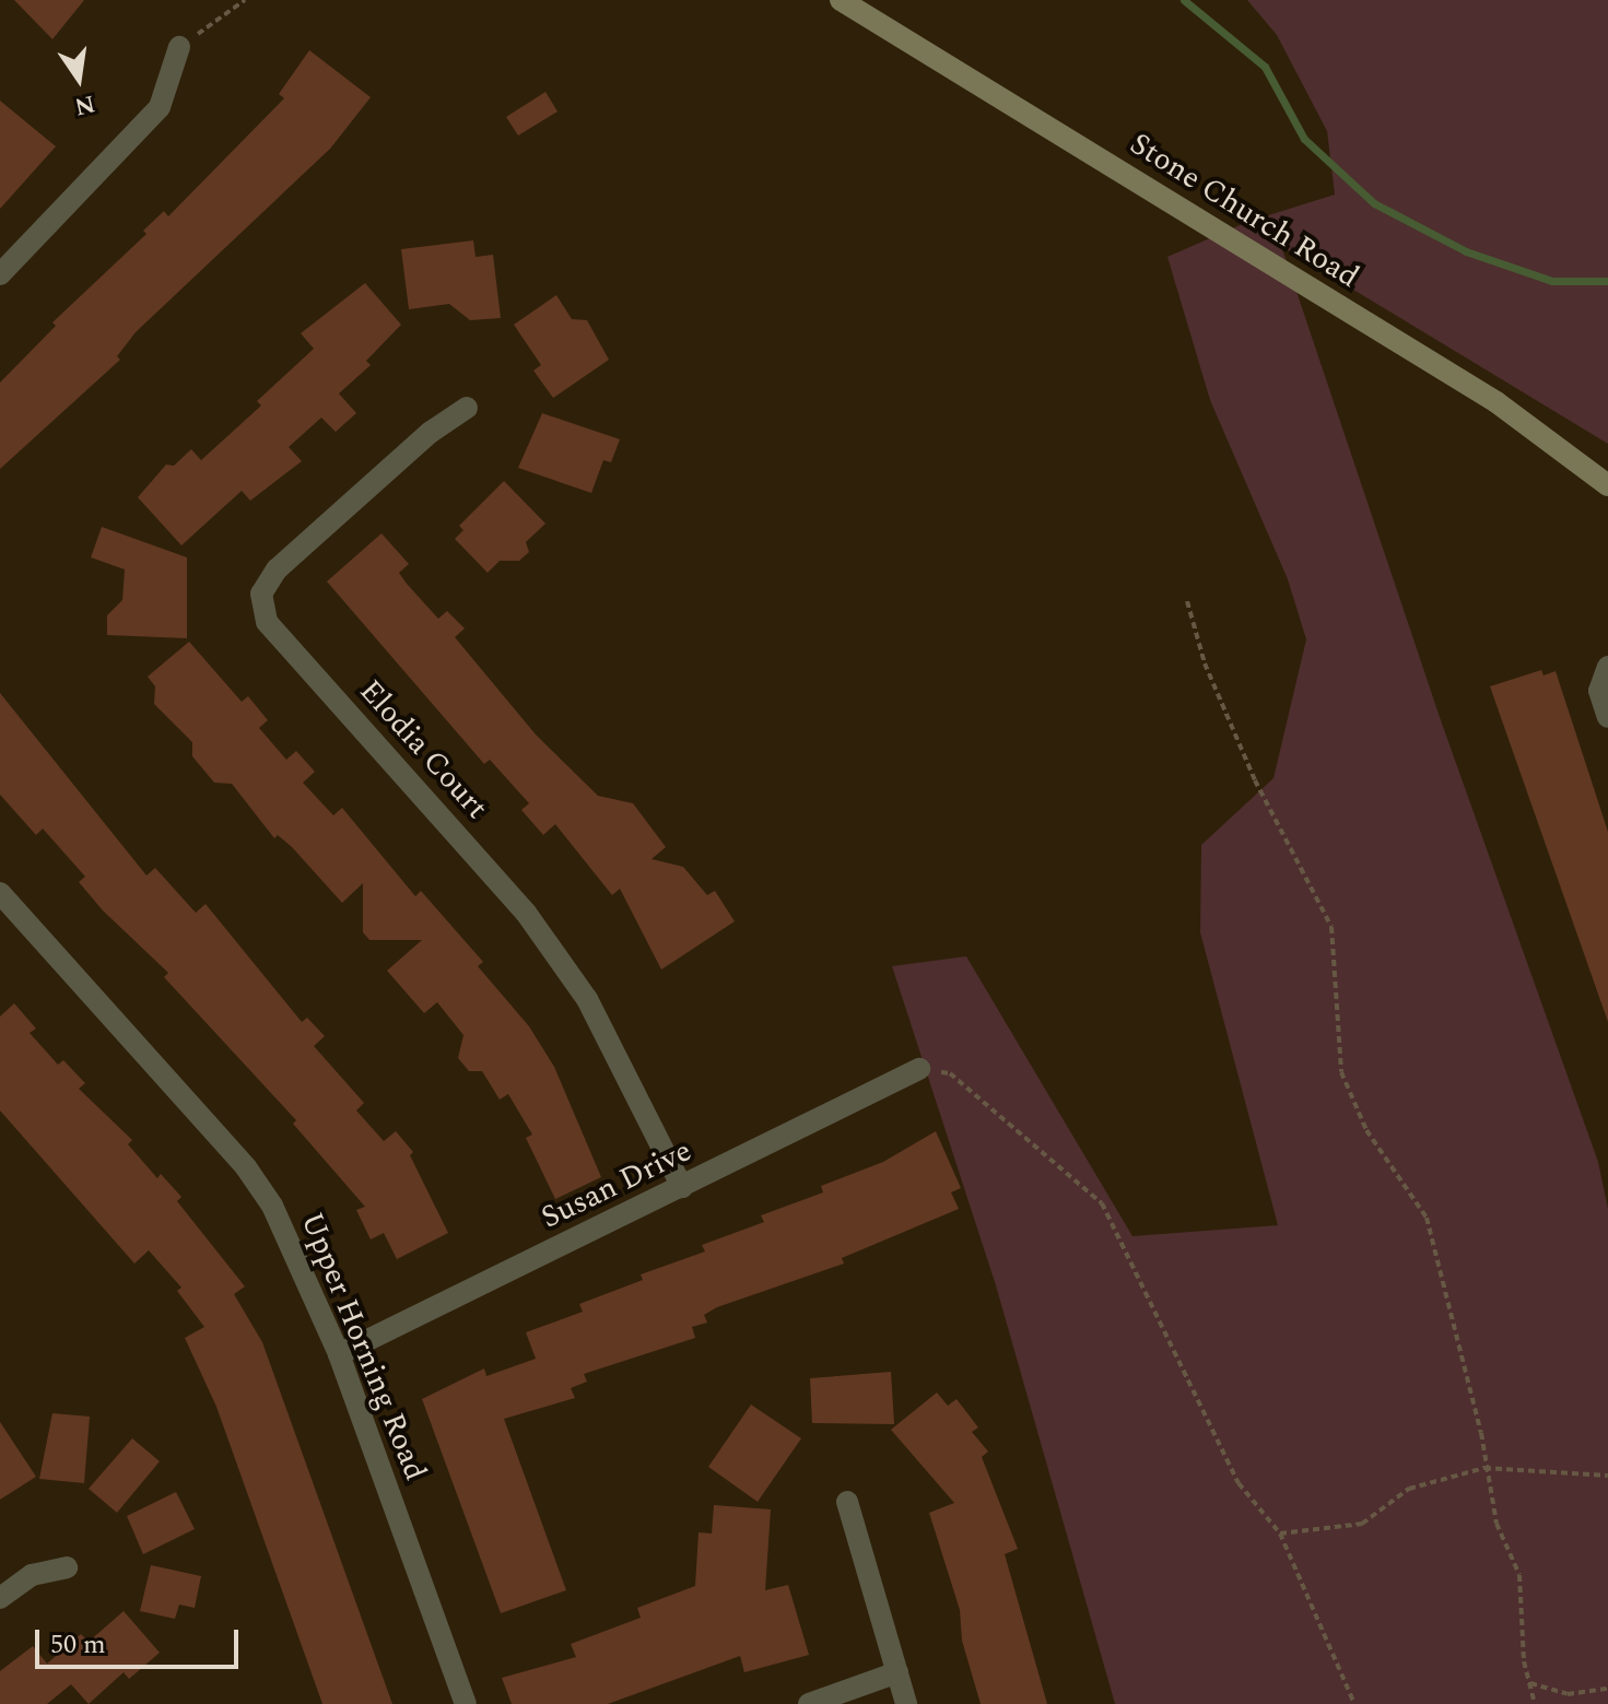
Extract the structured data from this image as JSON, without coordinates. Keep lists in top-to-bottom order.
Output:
{
  "streets": {
    "main road": ["Stone Church Road"],
    "street": ["Elodia Court", "Susan Drive", "Upper Horning Road"]
  },
  "crossings": [
    ["Elodia Court", "Susan Drive"],
    ["Susan Drive", "Upper Horning Road"]
  ],
  "scale_bar": "50 m",
  "north": "bottom"
}
